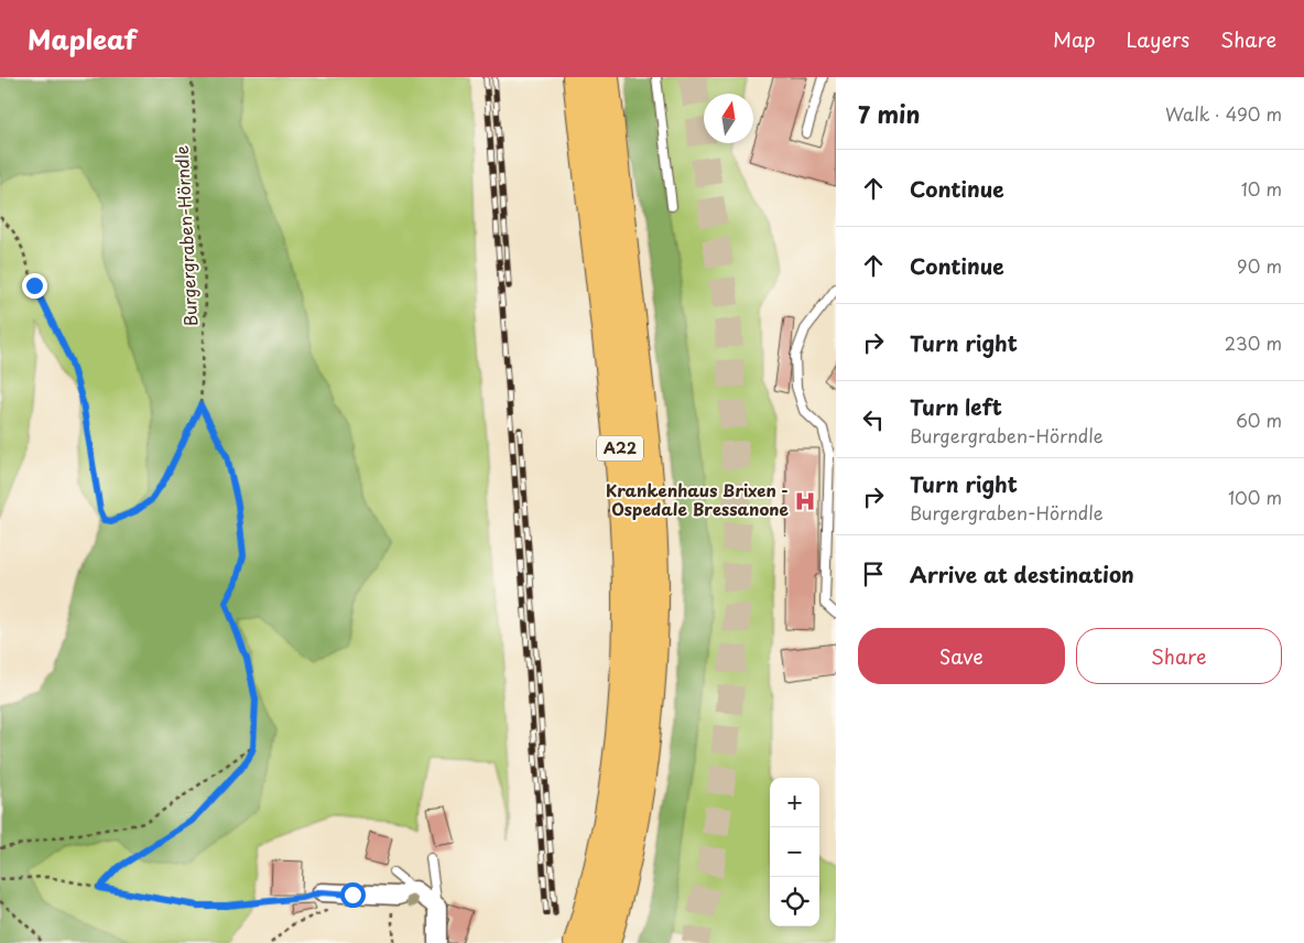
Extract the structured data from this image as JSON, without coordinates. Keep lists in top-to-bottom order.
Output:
{
  "streets": {
    "highway": ["A22"],
    "path": ["Burgergraben-Hörndle"]
  },
  "places": {
    "hospital": ["Krankenhaus Brixen - Ospedale Bressanone"]
  },
  "north": "top",
  "page": {
    "header": "Mapleaf",
    "nav": ["Map", "Layers", "Share"],
    "heading": ["7 min", "Walk · 490 m"],
    "list": [
      ["Continue", "10 m"],
      ["Continue", "90 m"],
      ["Turn right", "230 m"],
      ["Turn left", "Burgergraben-Hörndle", "60 m"],
      ["Turn right", "Burgergraben-Hörndle", "100 m"],
      "Arrive at destination"
    ],
    "buttons": ["Save", "Share"],
    "map_buttons": ["+", "−"]
  }
}
